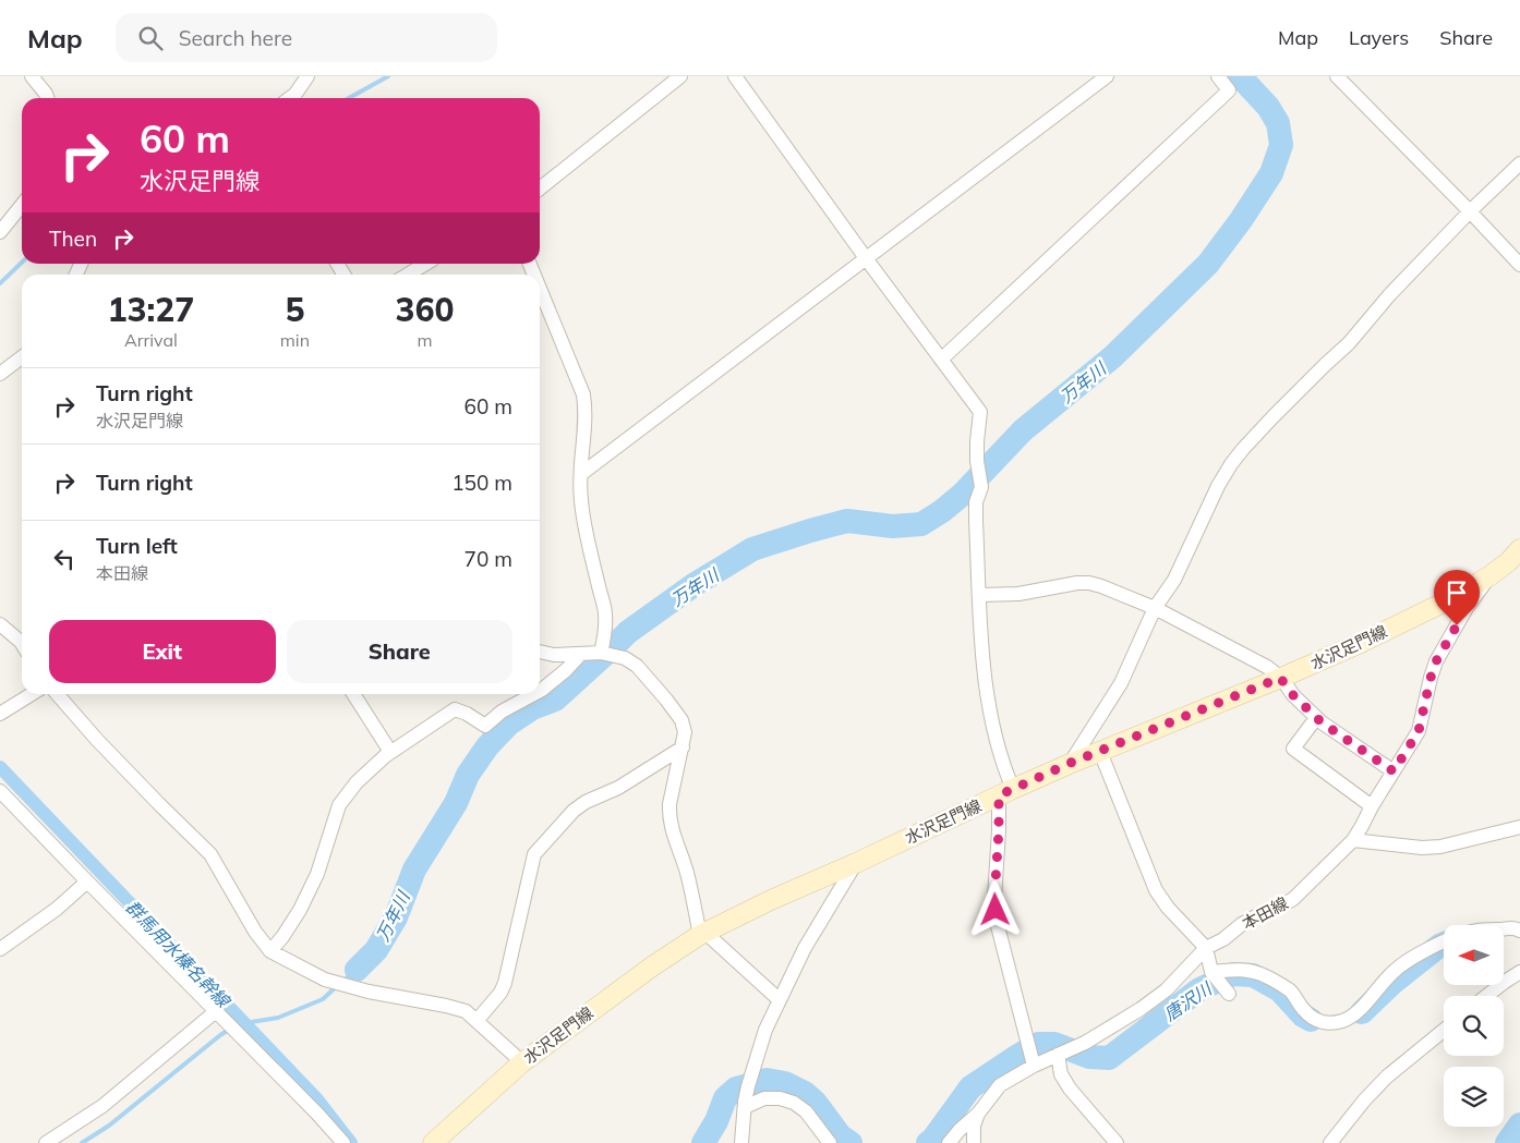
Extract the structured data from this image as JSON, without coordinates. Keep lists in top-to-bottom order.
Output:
{
  "streets": {
    "main road": ["水沢足門線"],
    "street": ["本田線"]
  },
  "crossings": [
    ["水沢足門線", "本田線"]
  ],
  "water": ["万年川", "群馬用水榛名幹線", "唐沢川"],
  "north": "left",
  "page": {
    "header": "Map",
    "search": "Search here",
    "nav": ["Map", "Layers", "Share"],
    "turn": ["60 m", "水沢足門線"],
    "then": "Then",
    "eta": [
      "13:27",
      "Arrival",
      "5",
      "min",
      "360",
      "m"
    ],
    "list": [
      {
        "name": "Turn right",
        "note": "水沢足門線",
        "value": "60 m"
      },
      {
        "name": "Turn right",
        "value": "150 m"
      },
      {
        "name": "Turn left",
        "note": "本田線",
        "value": "70 m"
      }
    ],
    "buttons": ["Exit", "Share"]
  }
}
